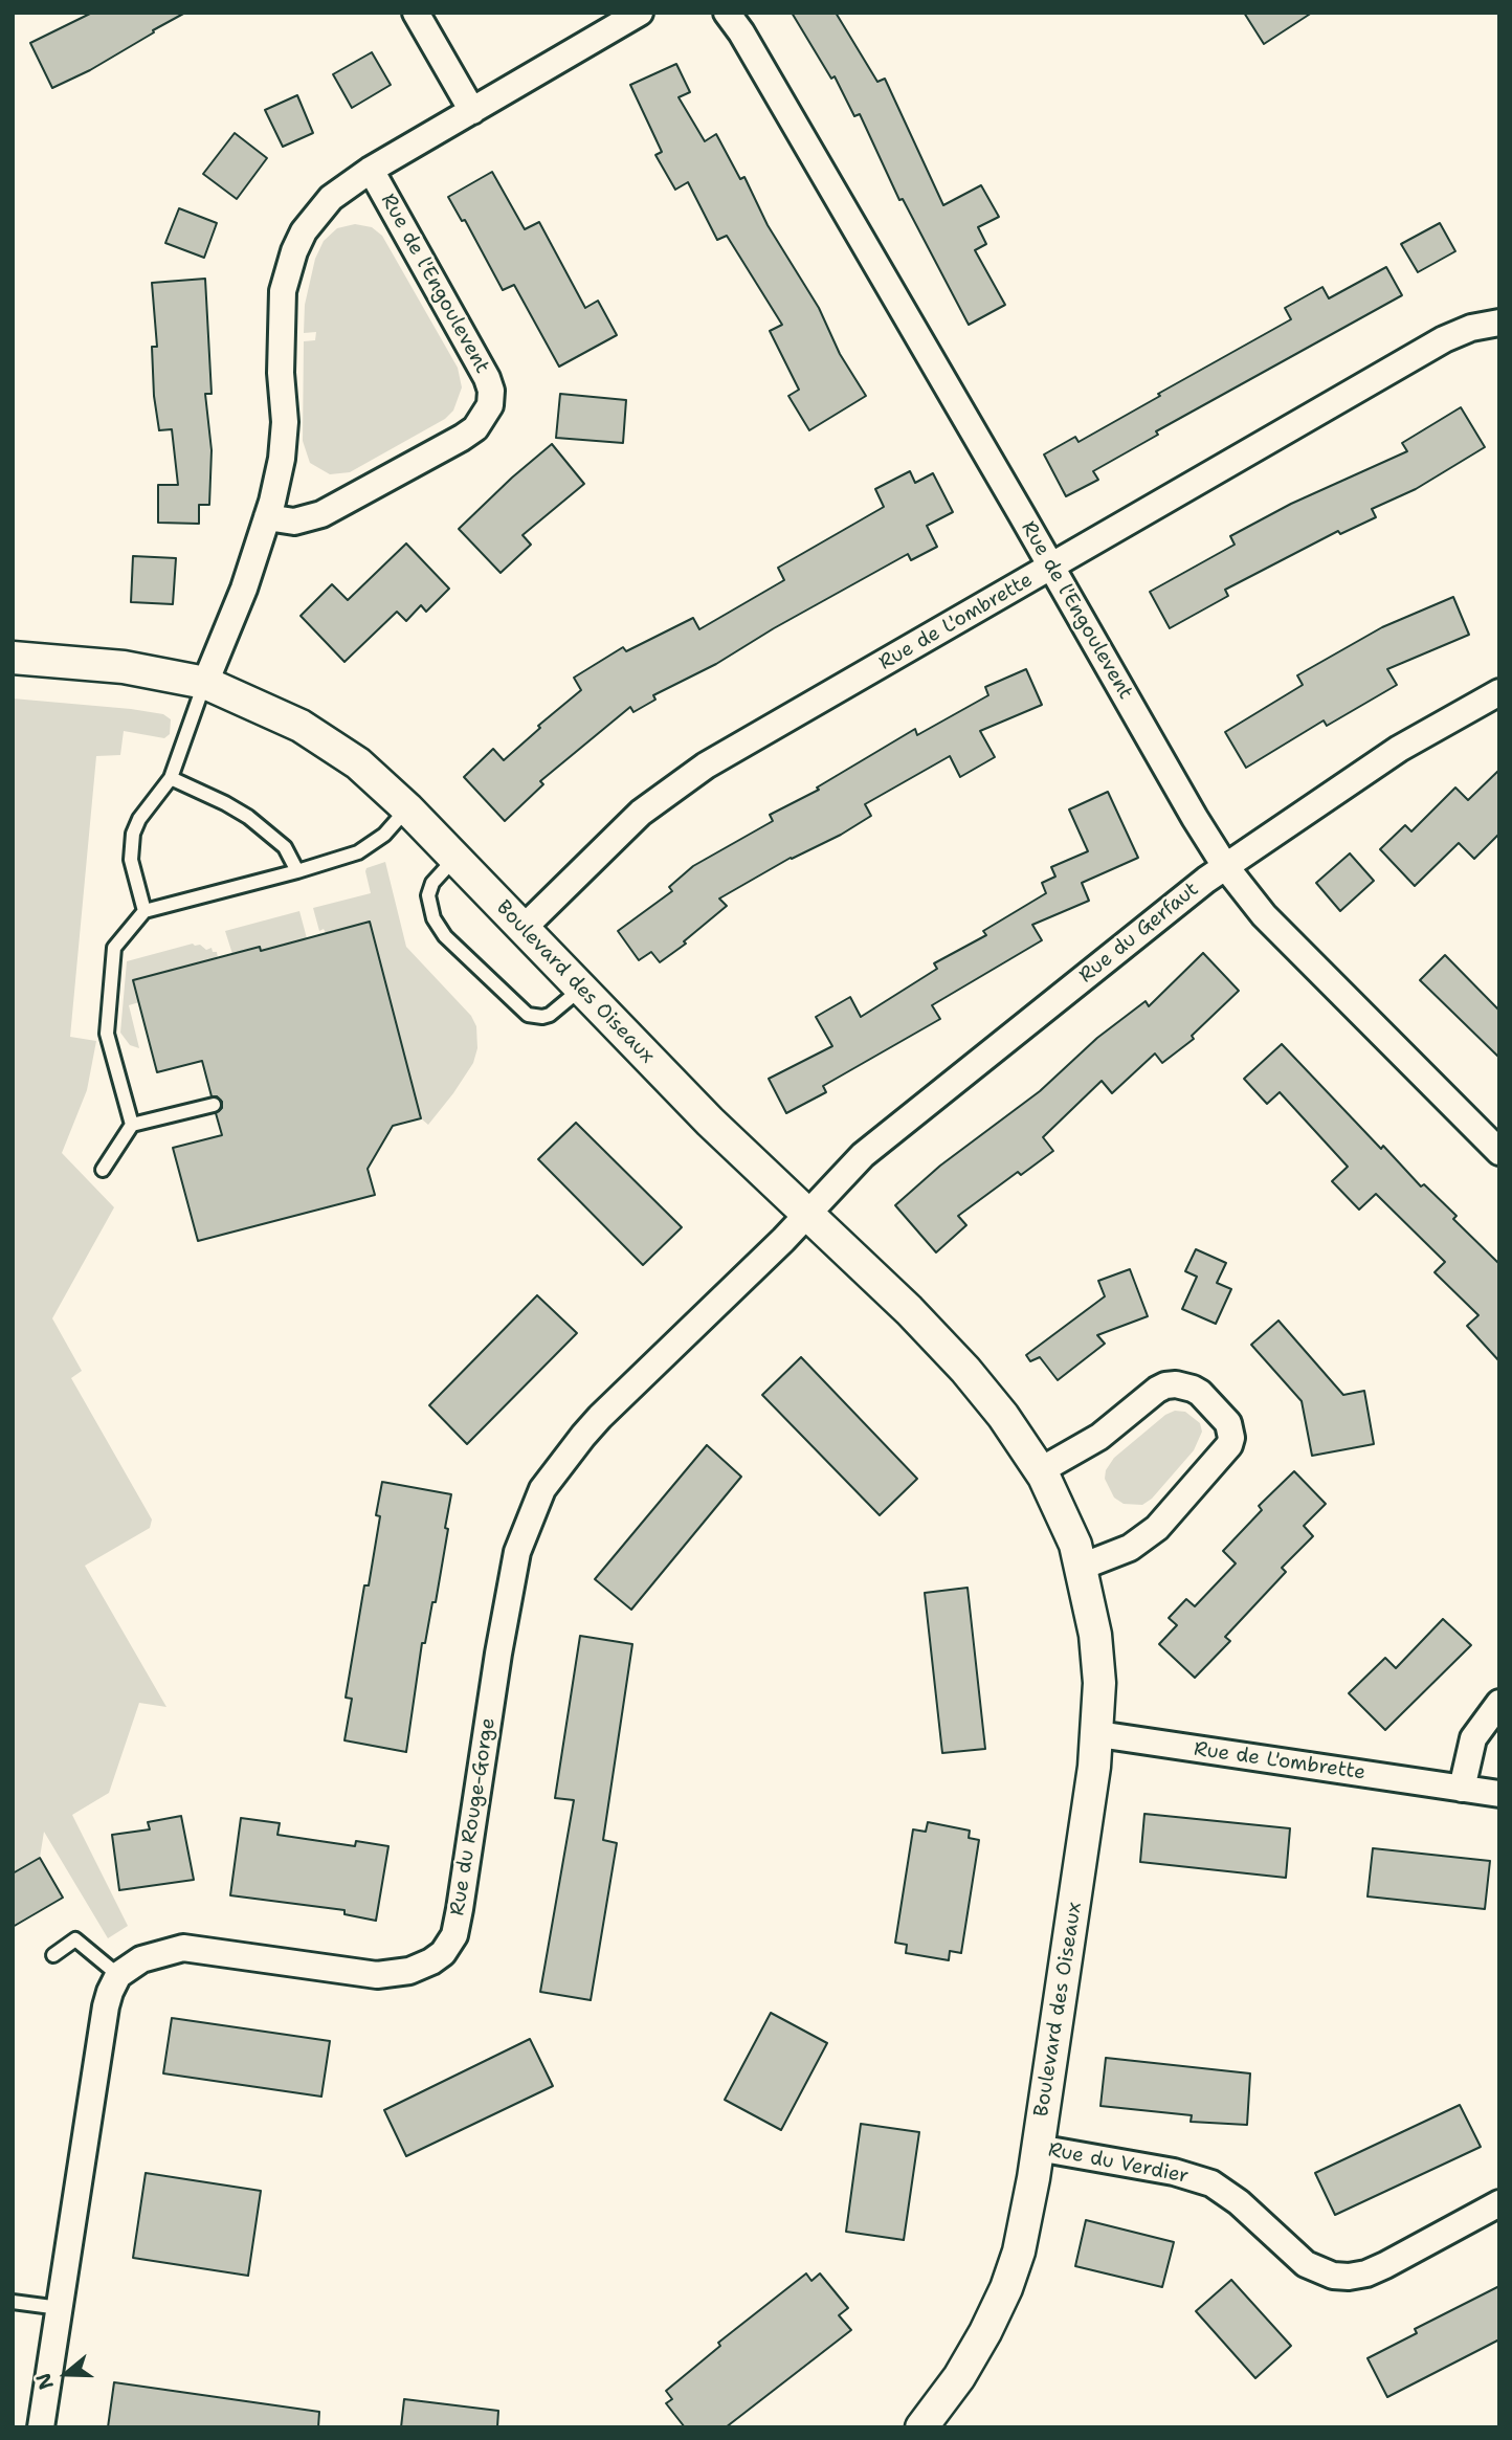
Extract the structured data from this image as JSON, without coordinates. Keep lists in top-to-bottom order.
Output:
{
  "streets": {
    "street": [
      "Rue de l'Engoulevent",
      "Rue de L'ombrette",
      "Rue du Gerfaut",
      "Boulevard des Oiseaux",
      "Rue du Rouge-Gorge",
      "Rue du Verdier"
    ]
  },
  "crossings": [
    ["Rue de l'Engoulevent", "Rue de L'ombrette"],
    ["Rue de l'Engoulevent", "Rue du Gerfaut"],
    ["Rue de l'Engoulevent", "Boulevard des Oiseaux"],
    ["Rue de L'ombrette", "Boulevard des Oiseaux"],
    ["Rue du Gerfaut", "Boulevard des Oiseaux"],
    ["Rue du Gerfaut", "Rue du Rouge-Gorge"],
    ["Boulevard des Oiseaux", "Rue du Rouge-Gorge"],
    ["Boulevard des Oiseaux", "Rue du Verdier"]
  ],
  "north": "left"
}
